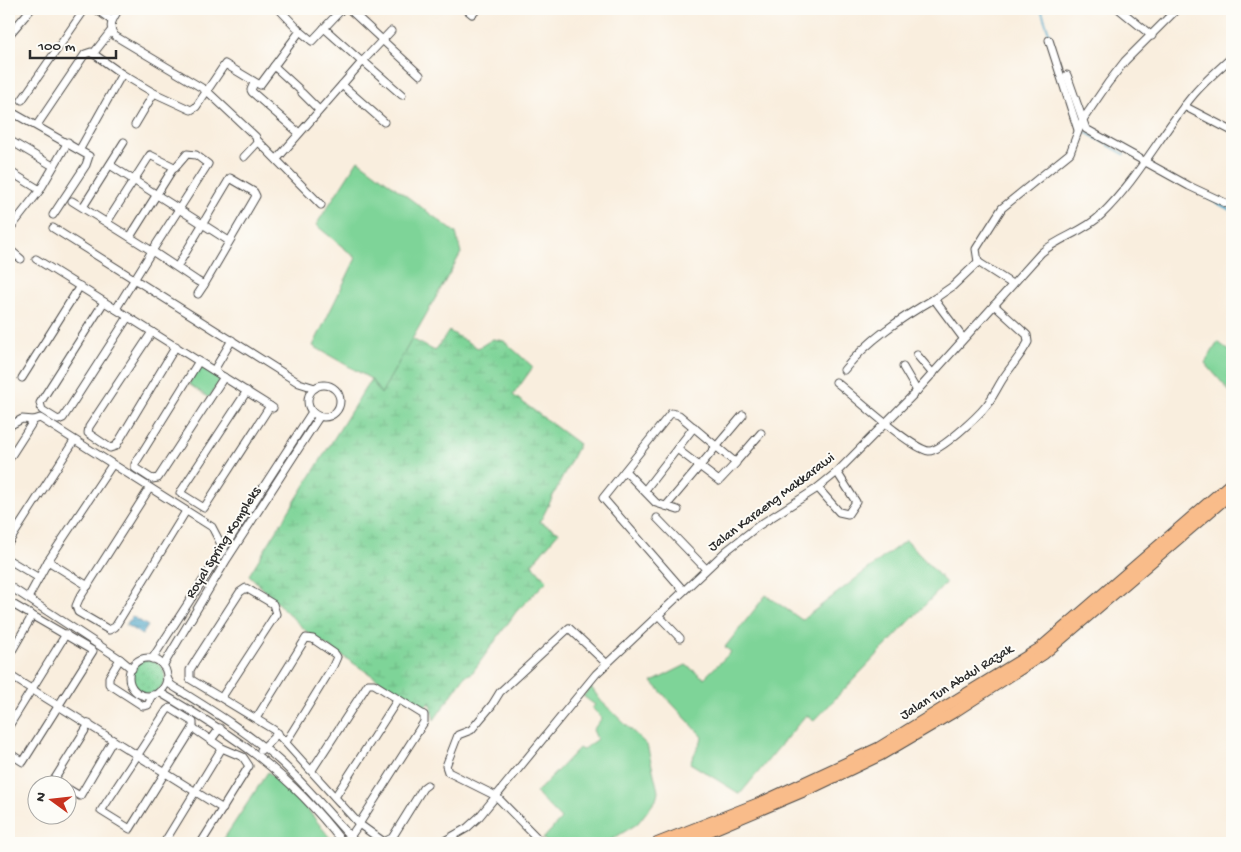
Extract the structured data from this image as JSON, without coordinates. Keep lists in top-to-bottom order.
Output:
{
  "streets": {
    "main road": ["Jalan Tun Abdul Razak"],
    "street": ["Jalan Karaeng Makkarawi", "Royal Spring Kompleks"]
  },
  "scale_bar": "100 m",
  "north": "left"
}
